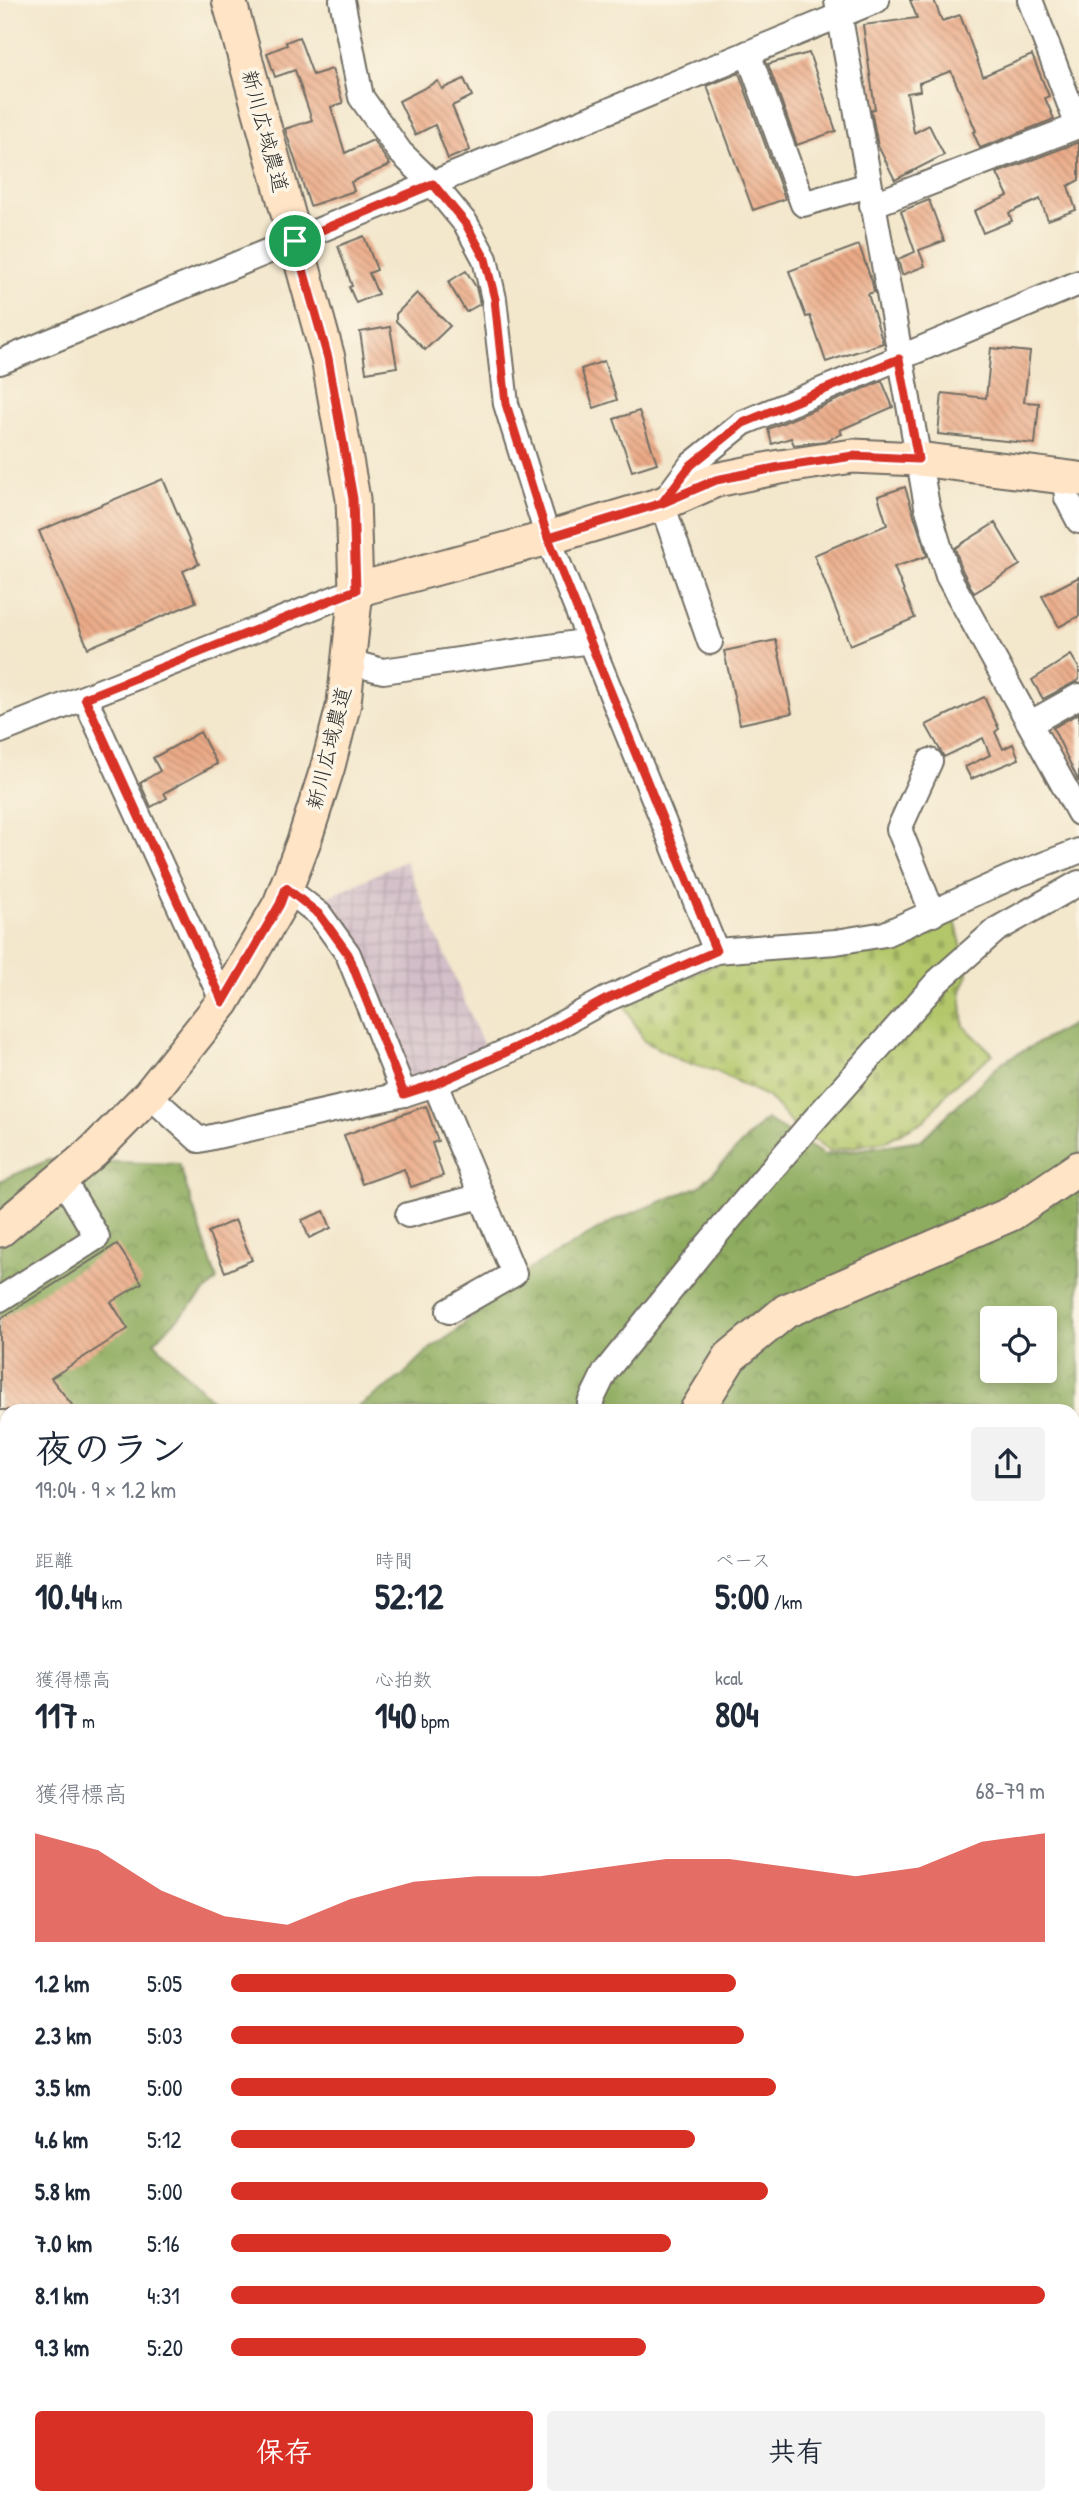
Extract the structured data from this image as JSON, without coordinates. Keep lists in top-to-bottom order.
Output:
{
  "streets": {
    "street": ["新川広域農道"]
  },
  "page": {
    "heading": ["夜のラン", "19:04 · 9 × 1.2 km"],
    "stats": [
      ["距離", "10.44 km"],
      ["時間", "52:12"],
      ["ペース", "5:00 /km"],
      ["獲得標高", "117 m"],
      ["心拍数", "140 bpm"],
      ["kcal", "804"]
    ],
    "chart": ["獲得標高", "68–79 m"],
    "list": [
      {
        "name": "1.2 km",
        "note": "5:05"
      },
      {
        "name": "2.3 km",
        "note": "5:03"
      },
      {
        "name": "3.5 km",
        "note": "5:00"
      },
      {
        "name": "4.6 km",
        "note": "5:12"
      },
      {
        "name": "5.8 km",
        "note": "5:00"
      },
      {
        "name": "7.0 km",
        "note": "5:16"
      },
      {
        "name": "8.1 km",
        "note": "4:31"
      },
      {
        "name": "9.3 km",
        "note": "5:20"
      }
    ],
    "buttons": ["保存", "共有"]
  }
}
